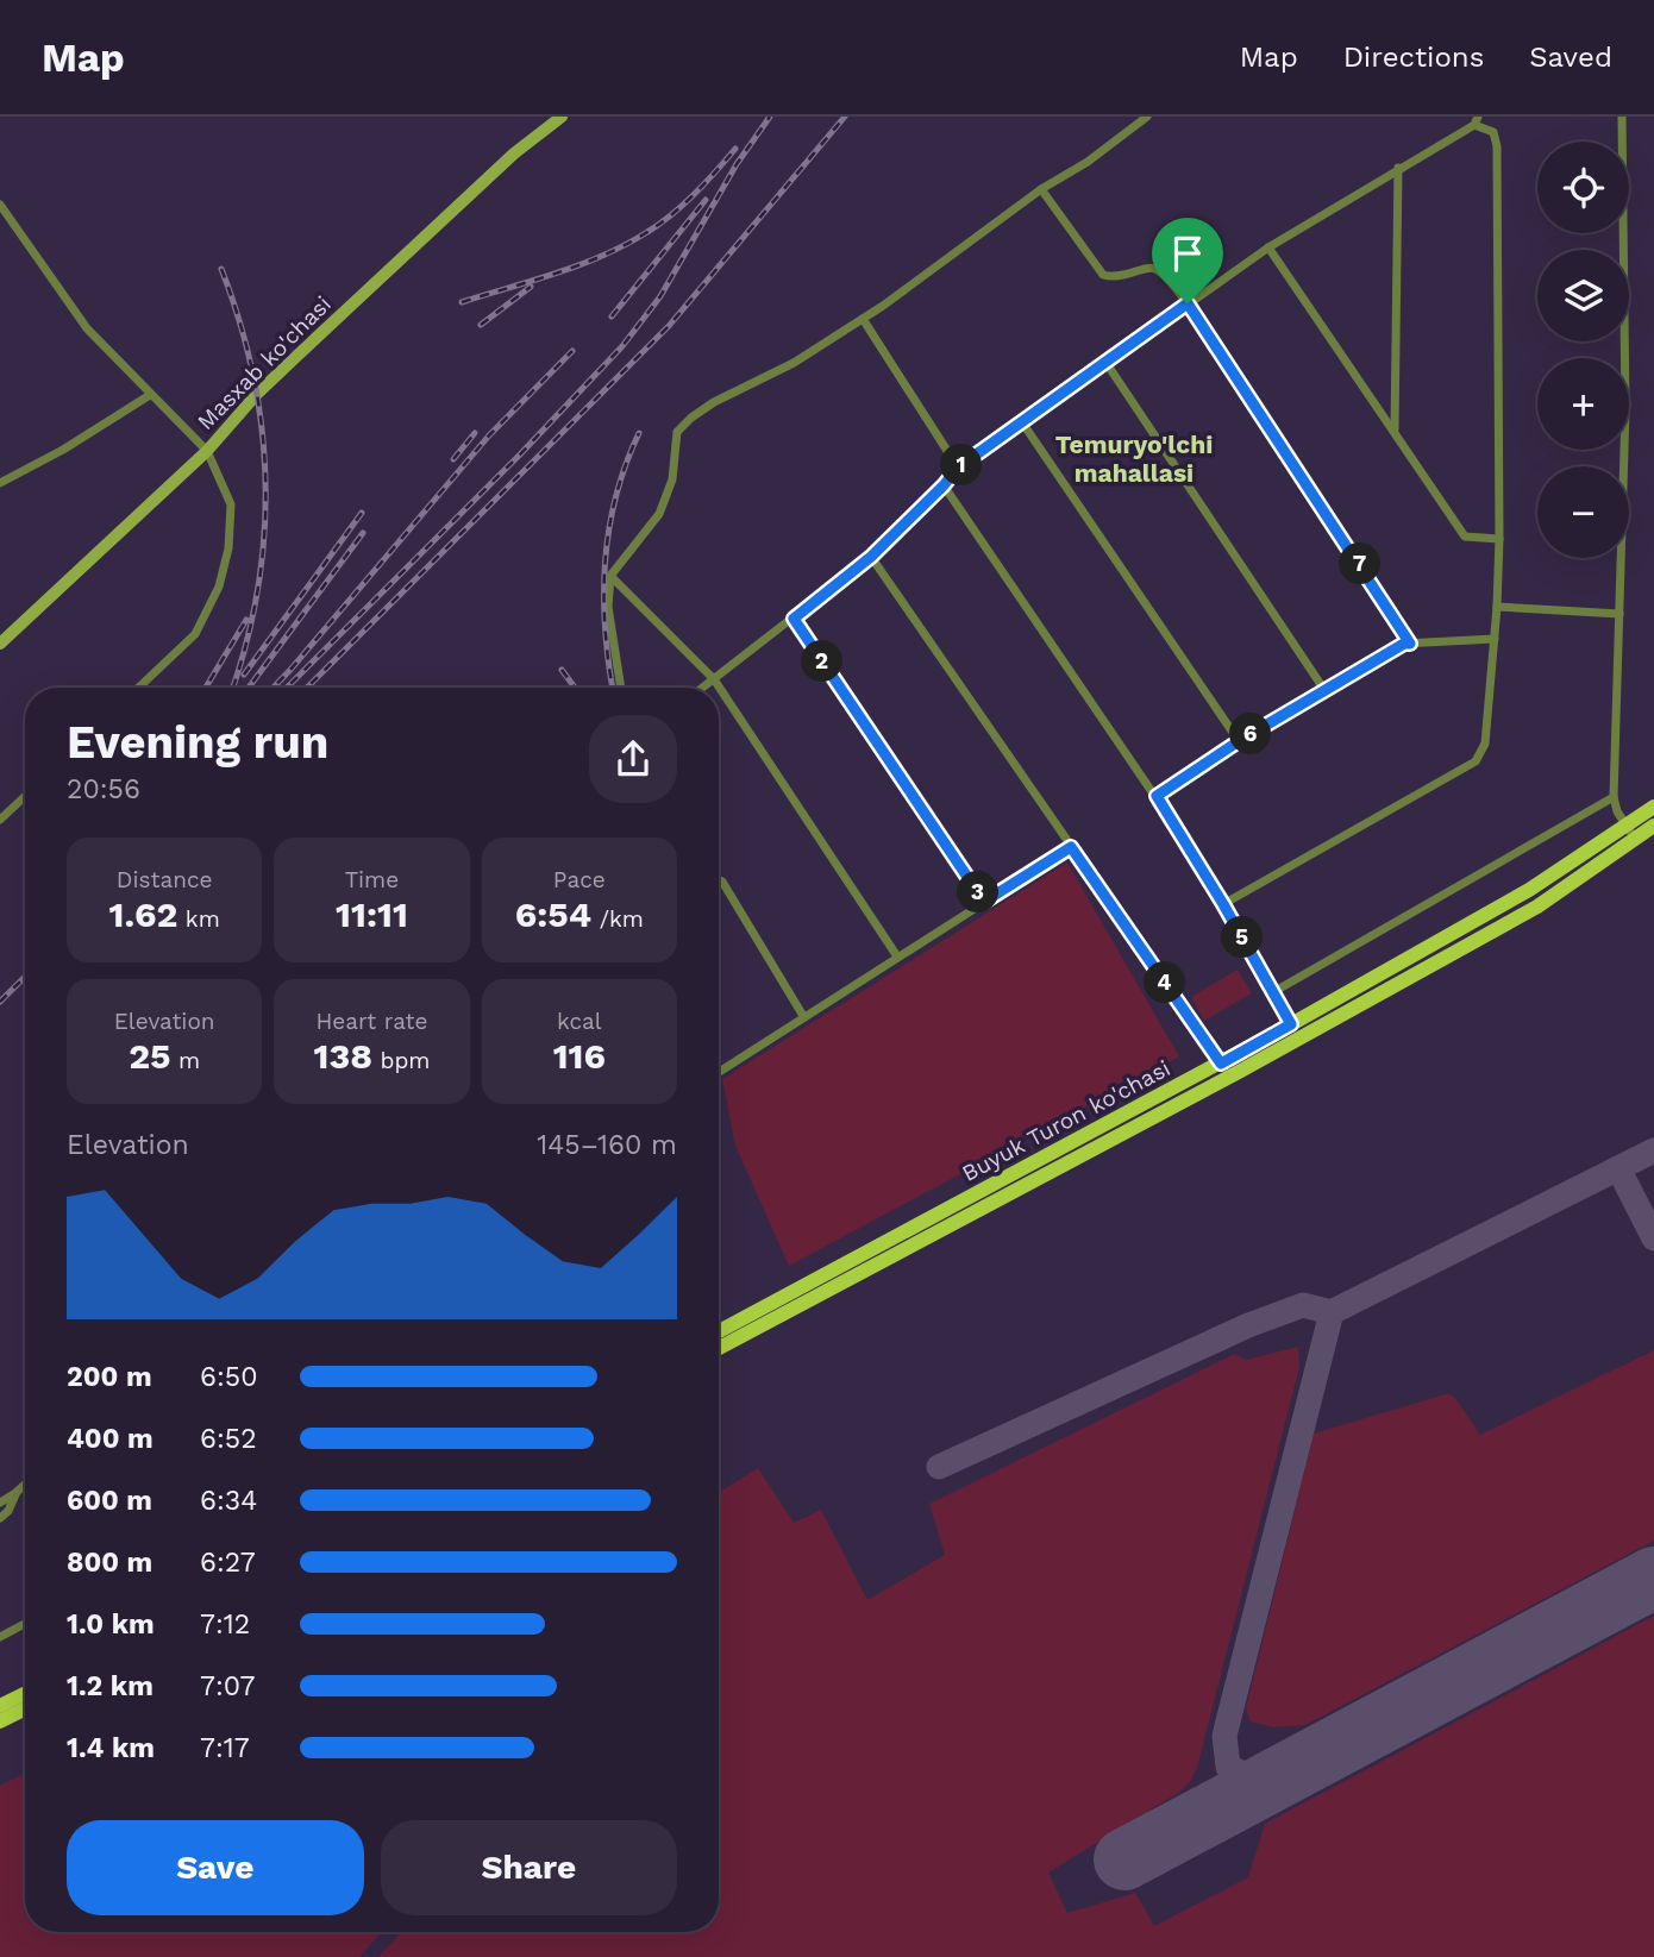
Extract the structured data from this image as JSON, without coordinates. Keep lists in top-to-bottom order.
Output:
{
  "streets": {
    "main road": ["Masxab ko'chasi", "Buyuk Turon ko'chasi"]
  },
  "districts": ["Temuryo'lchi mahallasi"],
  "page": {
    "header": "Map",
    "nav": ["Map", "Directions", "Saved"],
    "map_buttons": ["+", "−"],
    "pins": [
      "1",
      "7",
      "2",
      "6",
      "3",
      "5",
      "4"
    ],
    "heading": ["Evening run", "20:56"],
    "stats": [
      ["Distance", "1.62 km"],
      ["Time", "11:11"],
      ["Pace", "6:54 /km"],
      ["Elevation", "25 m"],
      ["Heart rate", "138 bpm"],
      ["kcal", "116"]
    ],
    "chart": ["Elevation", "145–160 m"],
    "list": [
      {
        "name": "200 m",
        "note": "6:50"
      },
      {
        "name": "400 m",
        "note": "6:52"
      },
      {
        "name": "600 m",
        "note": "6:34"
      },
      {
        "name": "800 m",
        "note": "6:27"
      },
      {
        "name": "1.0 km",
        "note": "7:12"
      },
      {
        "name": "1.2 km",
        "note": "7:07"
      },
      {
        "name": "1.4 km",
        "note": "7:17"
      }
    ],
    "buttons": ["Save", "Share"]
  }
}
